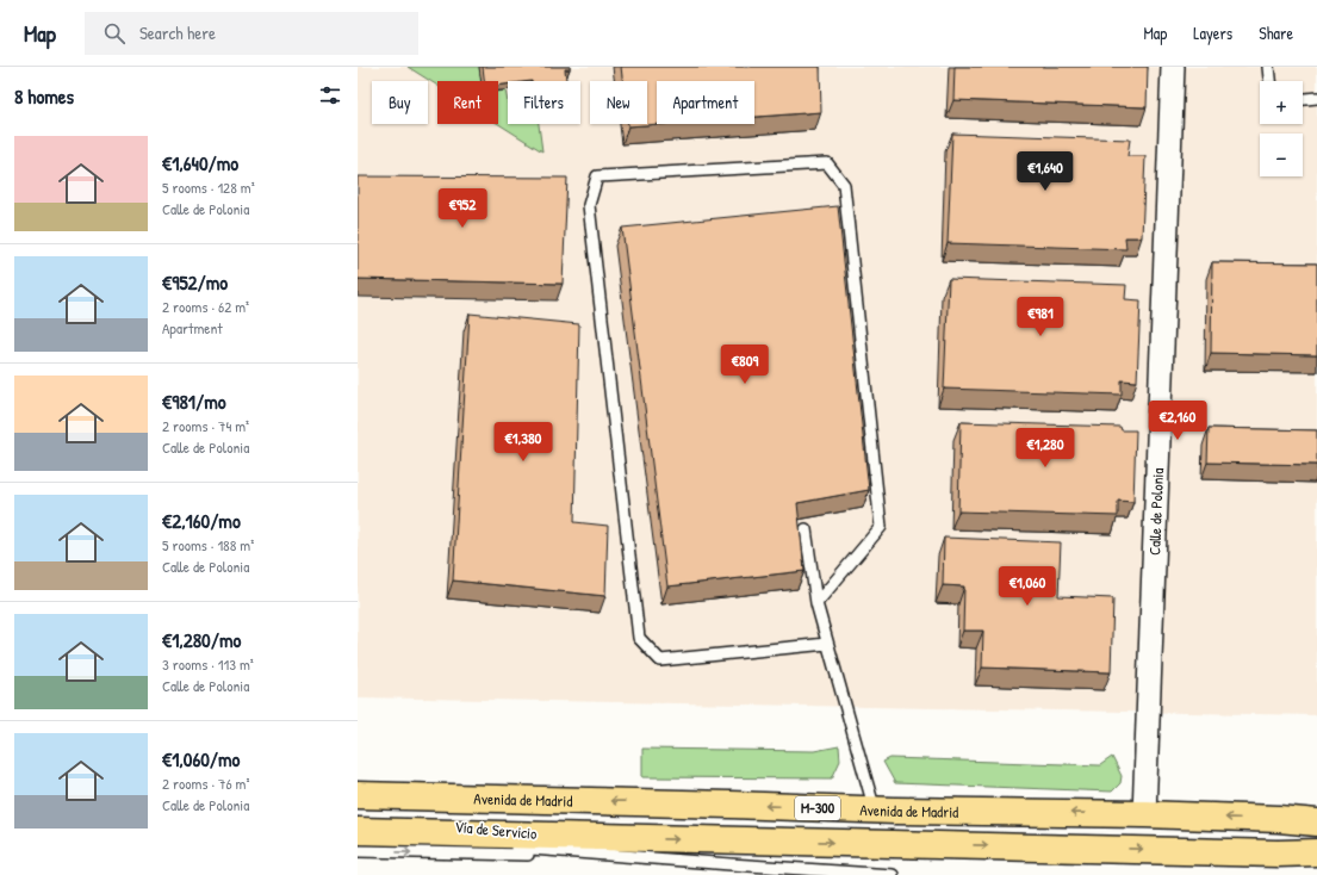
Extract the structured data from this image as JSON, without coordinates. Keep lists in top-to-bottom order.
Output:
{
  "streets": {
    "main road": ["Avenida de Madrid", "M-300"],
    "street": ["Calle de Polonia"],
    "lane": ["Vía de Servicio"]
  },
  "crossings": [
    ["Calle de Polonia", "Avenida de Madrid"],
    ["M-300", "Vía de Servicio"]
  ],
  "page": {
    "header": "Map",
    "search": "Search here",
    "nav": ["Map", "Layers", "Share"],
    "heading": "8 homes",
    "map_buttons": ["+", "−"],
    "chip": [
      "Buy",
      "Rent",
      "Filters",
      "New",
      "Apartment"
    ],
    "list": [
      {
        "name": "€1,640/mo",
        "note": "5 rooms · 128 m² · Calle de Polonia"
      },
      {
        "name": "€952/mo",
        "note": "2 rooms · 62 m² · Apartment"
      },
      {
        "name": "€981/mo",
        "note": "2 rooms · 74 m² · Calle de Polonia"
      },
      {
        "name": "€2,160/mo",
        "note": "5 rooms · 188 m² · Calle de Polonia"
      },
      {
        "name": "€1,280/mo",
        "note": "3 rooms · 113 m² · Calle de Polonia"
      },
      {
        "name": "€1,060/mo",
        "note": "2 rooms · 76 m² · Calle de Polonia"
      }
    ],
    "price": [
      "€1,640",
      "€952",
      "€981",
      "€809",
      "€2,160",
      "€1,380",
      "€1,280",
      "€1,060"
    ]
  }
}
